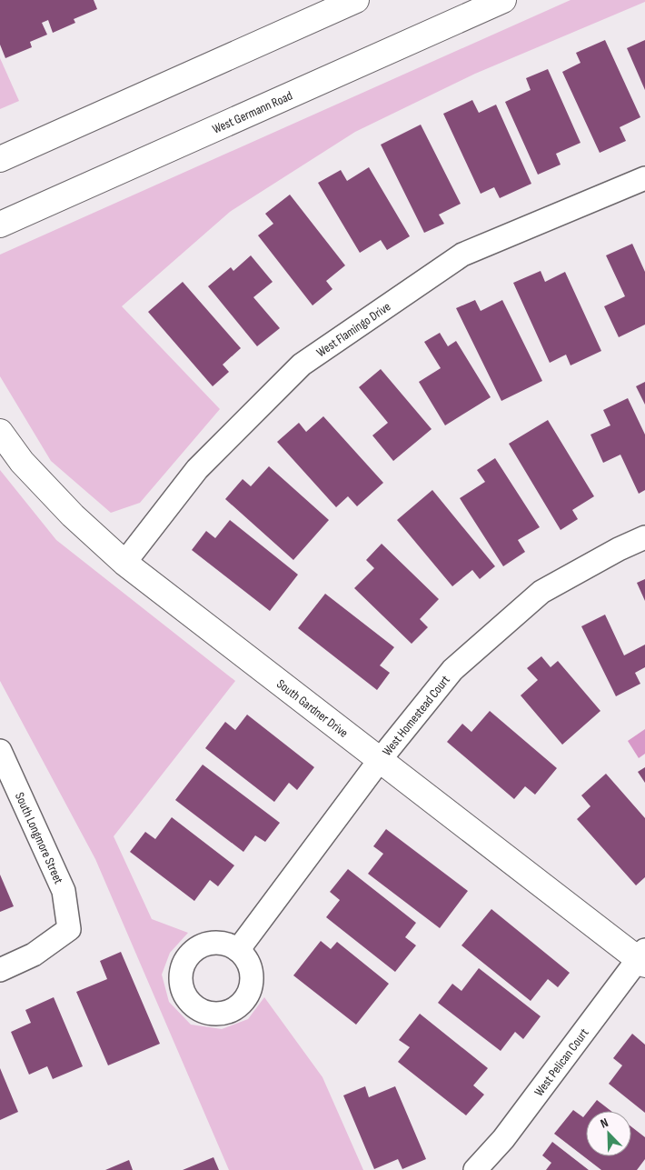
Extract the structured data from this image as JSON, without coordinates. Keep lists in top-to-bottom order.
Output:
{
  "streets": {
    "main road": ["West Germann Road", "South Gardner Drive"],
    "street": [
      "West Flamingo Drive",
      "West Homestead Court",
      "South Longmore Street",
      "West Pelican Court"
    ]
  },
  "crossings": [
    ["West Flamingo Drive", "South Gardner Drive"],
    ["South Gardner Drive", "West Homestead Court"],
    ["South Gardner Drive", "West Pelican Court"]
  ],
  "north": "top left"
}
